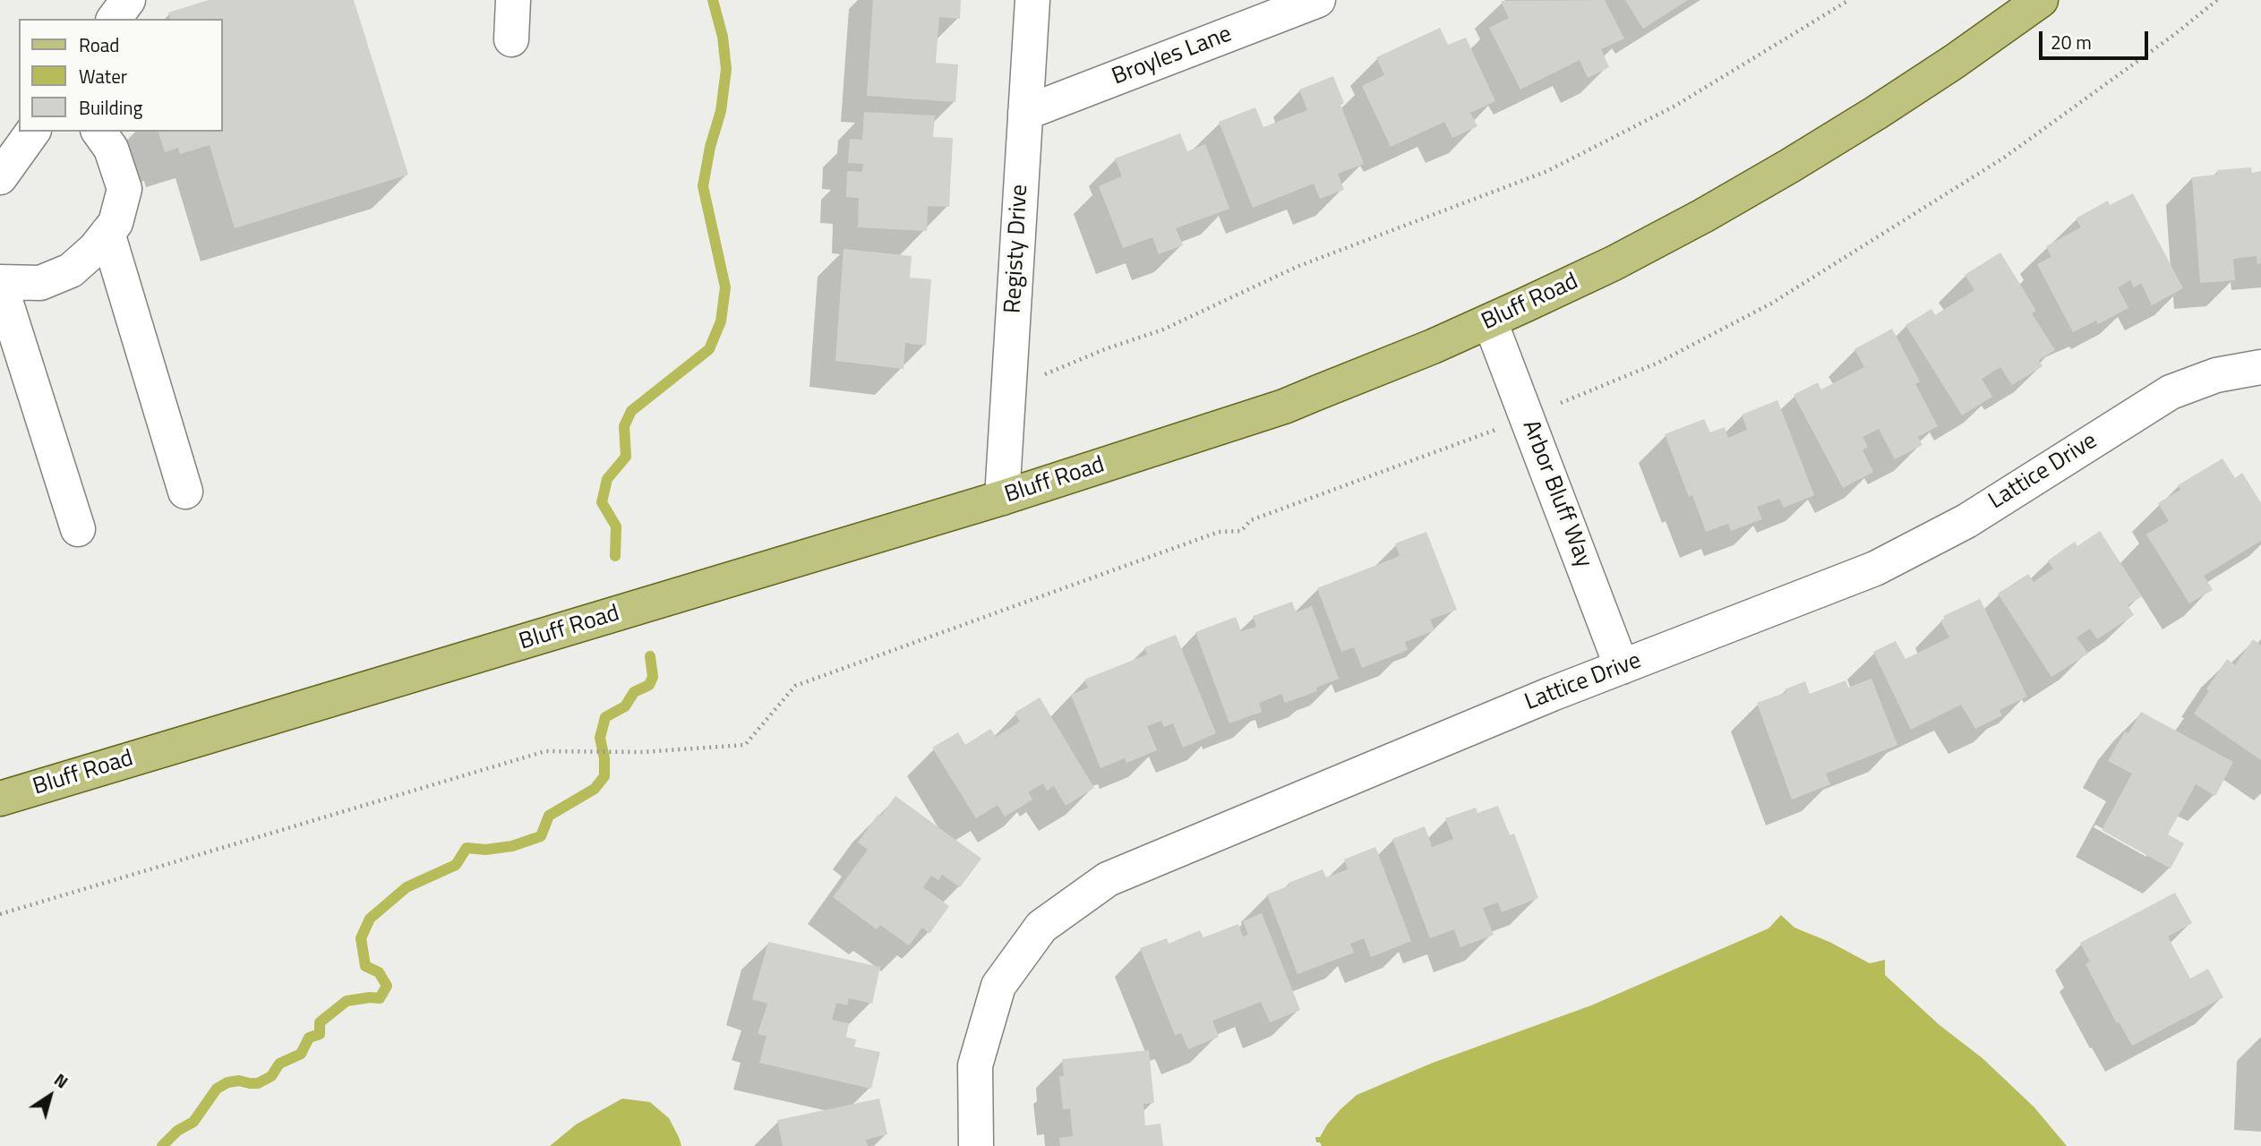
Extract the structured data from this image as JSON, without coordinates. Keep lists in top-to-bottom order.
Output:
{
  "streets": {
    "main road": ["Bluff Road"],
    "street": [
      "Broyles Lane",
      "Registy Drive",
      "Lattice Drive",
      "Arbor Bluff Way"
    ]
  },
  "crossings": [
    ["Broyles Lane", "Registy Drive"],
    ["Registy Drive", "Bluff Road"],
    ["Bluff Road", "Arbor Bluff Way"],
    ["Lattice Drive", "Arbor Bluff Way"]
  ],
  "legend": ["Road", "Water", "Building"],
  "scale_bar": "20 m",
  "north": "top right"
}
